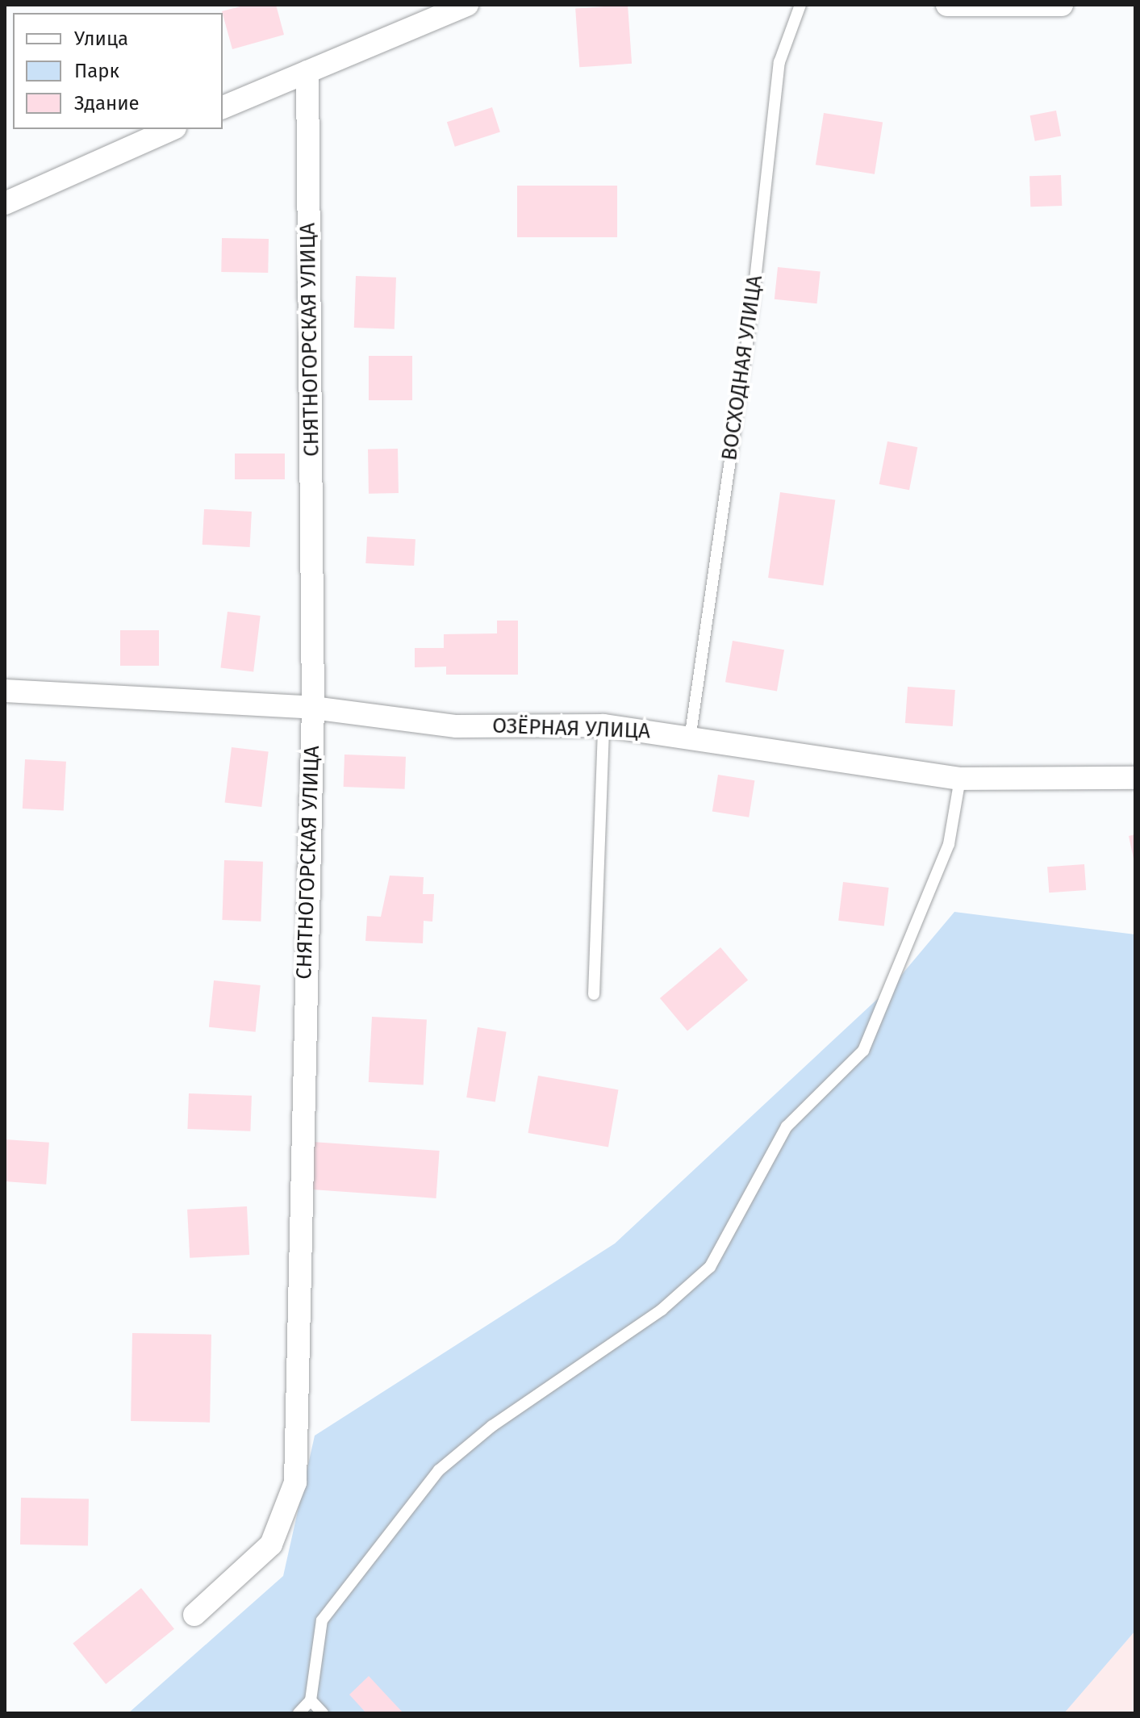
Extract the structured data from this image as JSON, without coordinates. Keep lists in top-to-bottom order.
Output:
{
  "streets": {
    "street": ["СНЯТНОГОРСКАЯ УЛИЦА", "ОЗЁРНАЯ УЛИЦА"],
    "lane": ["ВОСХОДНАЯ УЛИЦА"]
  },
  "crossings": [
    ["СНЯТНОГОРСКАЯ УЛИЦА", "ОЗЁРНАЯ УЛИЦА"],
    ["ВОСХОДНАЯ УЛИЦА", "ОЗЁРНАЯ УЛИЦА"]
  ],
  "legend": ["Улица", "Парк", "Здание"]
}
